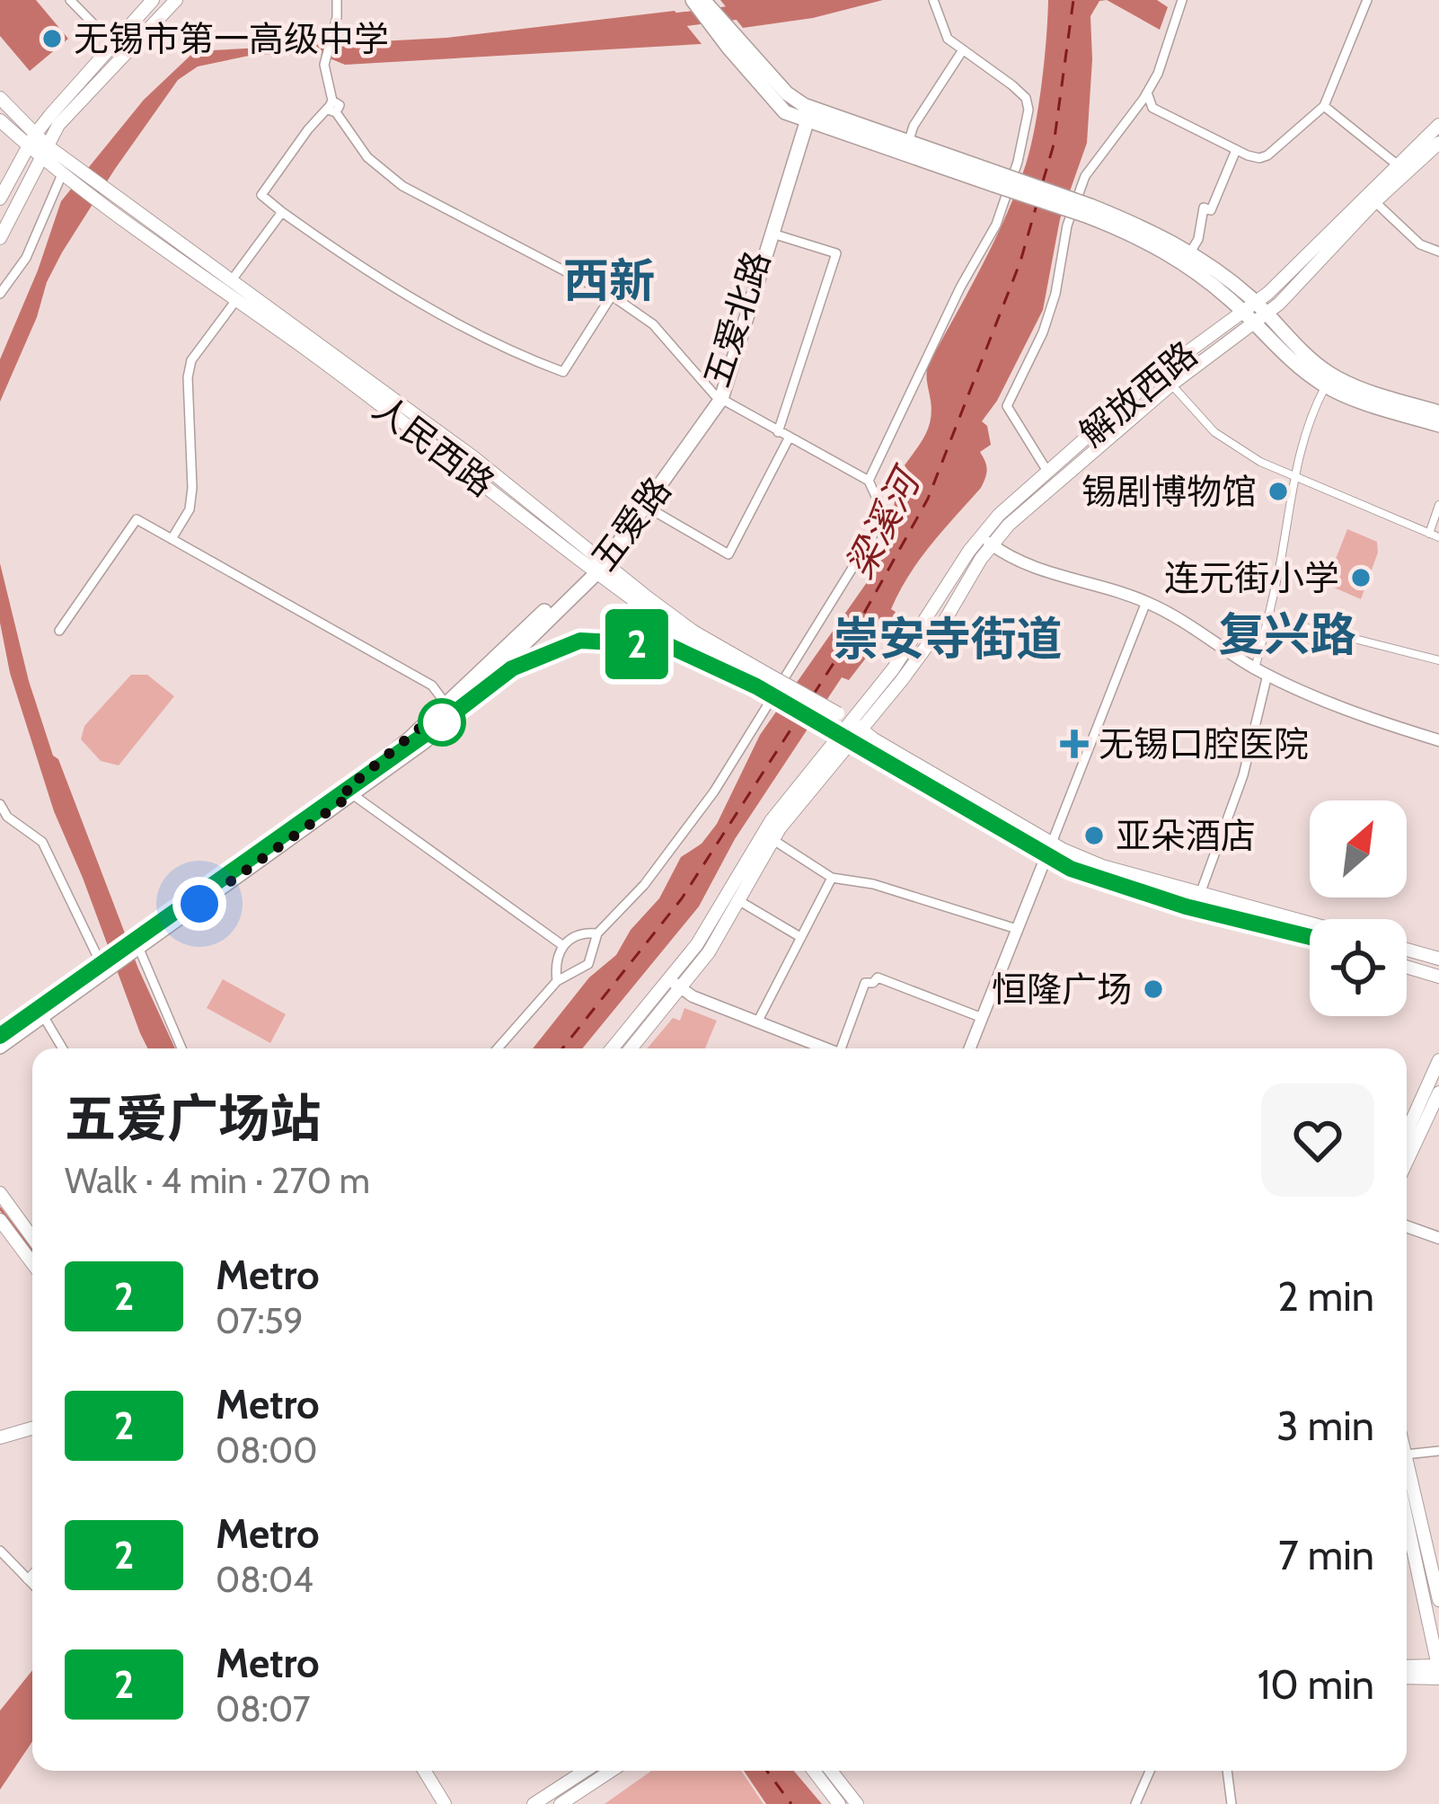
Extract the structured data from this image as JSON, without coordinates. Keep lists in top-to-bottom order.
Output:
{
  "streets": {
    "main road": [
      "五爱北路",
      "解放西路",
      "人民西路",
      "五爱路"
    ]
  },
  "crossings": [
    ["五爱北路", "人民西路"],
    ["五爱北路", "五爱路"],
    ["人民西路", "五爱路"]
  ],
  "districts": ["西新", "复兴路", "崇安寺街道"],
  "water": ["梁溪河"],
  "places": {
    "other": [
      "无锡市第一高级中学",
      "锡剧博物馆",
      "连元街小学",
      "亚朵酒店",
      "恒隆广场"
    ],
    "health": ["无锡口腔医院"]
  },
  "lines": ["metro line 2"],
  "north": "top right",
  "page": {
    "on_map": "2",
    "heading": ["五爱广场站", "Walk · 4 min · 270 m"],
    "list": [
      {
        "mark": "2",
        "name": "Metro",
        "note": "07:59",
        "value": "2 min"
      },
      {
        "mark": "2",
        "name": "Metro",
        "note": "08:00",
        "value": "3 min"
      },
      {
        "mark": "2",
        "name": "Metro",
        "note": "08:04",
        "value": "7 min"
      },
      {
        "mark": "2",
        "name": "Metro",
        "note": "08:07",
        "value": "10 min"
      }
    ]
  }
}
